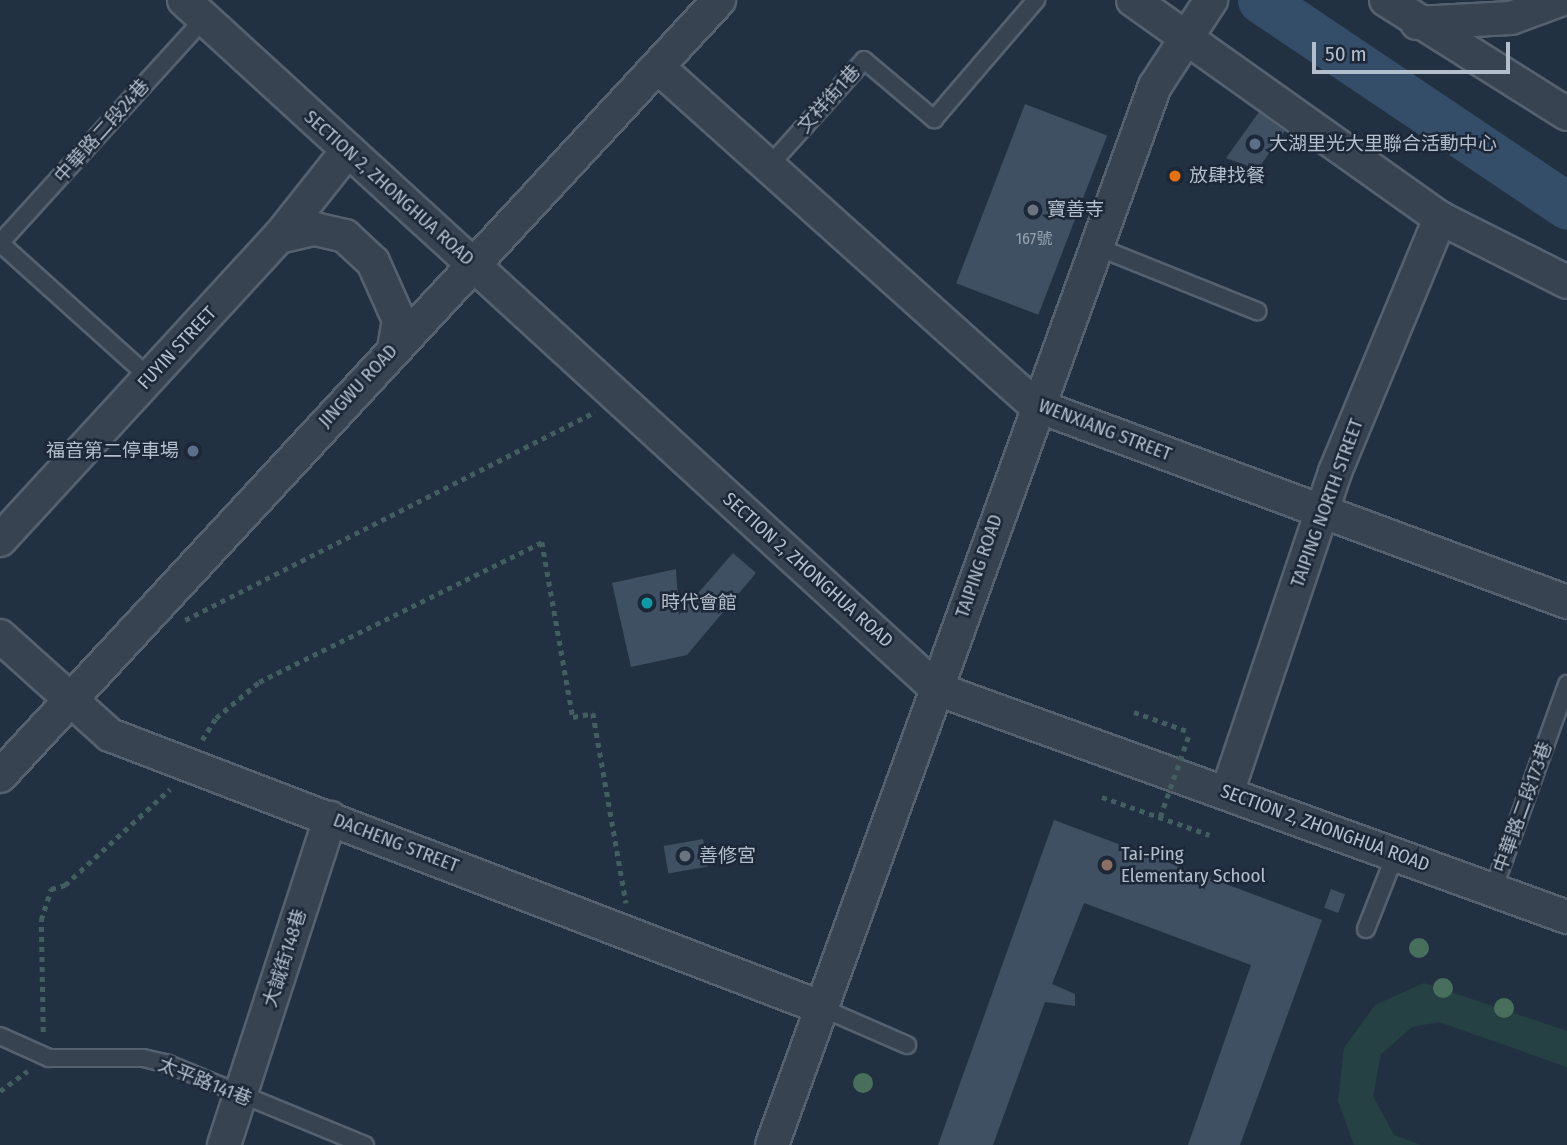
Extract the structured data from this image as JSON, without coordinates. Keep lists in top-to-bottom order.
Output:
{
  "streets": {
    "street": [
      "SECTION 2, ZHONGHUA ROAD",
      "FUYIN STREET",
      "JINGWU ROAD",
      "WENXIANG STREET",
      "TAIPING NORTH STREET",
      "TAIPING ROAD",
      "DACHENG STREET",
      "大誠街148巷"
    ],
    "lane": [
      "文祥街1巷",
      "中華路二段24巷",
      "中華路二段173巷",
      "太平路141巷"
    ]
  },
  "crossings": [
    ["文祥街1巷", "WENXIANG STREET"],
    ["中華路二段24巷", "SECTION 2, ZHONGHUA ROAD"],
    ["SECTION 2, ZHONGHUA ROAD", "FUYIN STREET"],
    ["SECTION 2, ZHONGHUA ROAD", "JINGWU ROAD"],
    ["SECTION 2, ZHONGHUA ROAD", "TAIPING NORTH STREET"],
    ["SECTION 2, ZHONGHUA ROAD", "TAIPING ROAD"],
    ["SECTION 2, ZHONGHUA ROAD", "中華路二段173巷"],
    ["JINGWU ROAD", "WENXIANG STREET"],
    ["JINGWU ROAD", "DACHENG STREET"],
    ["WENXIANG STREET", "TAIPING NORTH STREET"],
    ["WENXIANG STREET", "TAIPING ROAD"],
    ["TAIPING ROAD", "DACHENG STREET"],
    ["DACHENG STREET", "大誠街148巷"],
    ["大誠街148巷", "太平路141巷"]
  ],
  "places": [
    "大湖里光大里聯合活動中心",
    "放肆找餐",
    "寶善寺",
    "福音第二停車場",
    "時代會館",
    "善修宮",
    "Tai-Ping Elementary School"
  ],
  "house_numbers": ["167號"],
  "scale_bar": "50 m"
}
